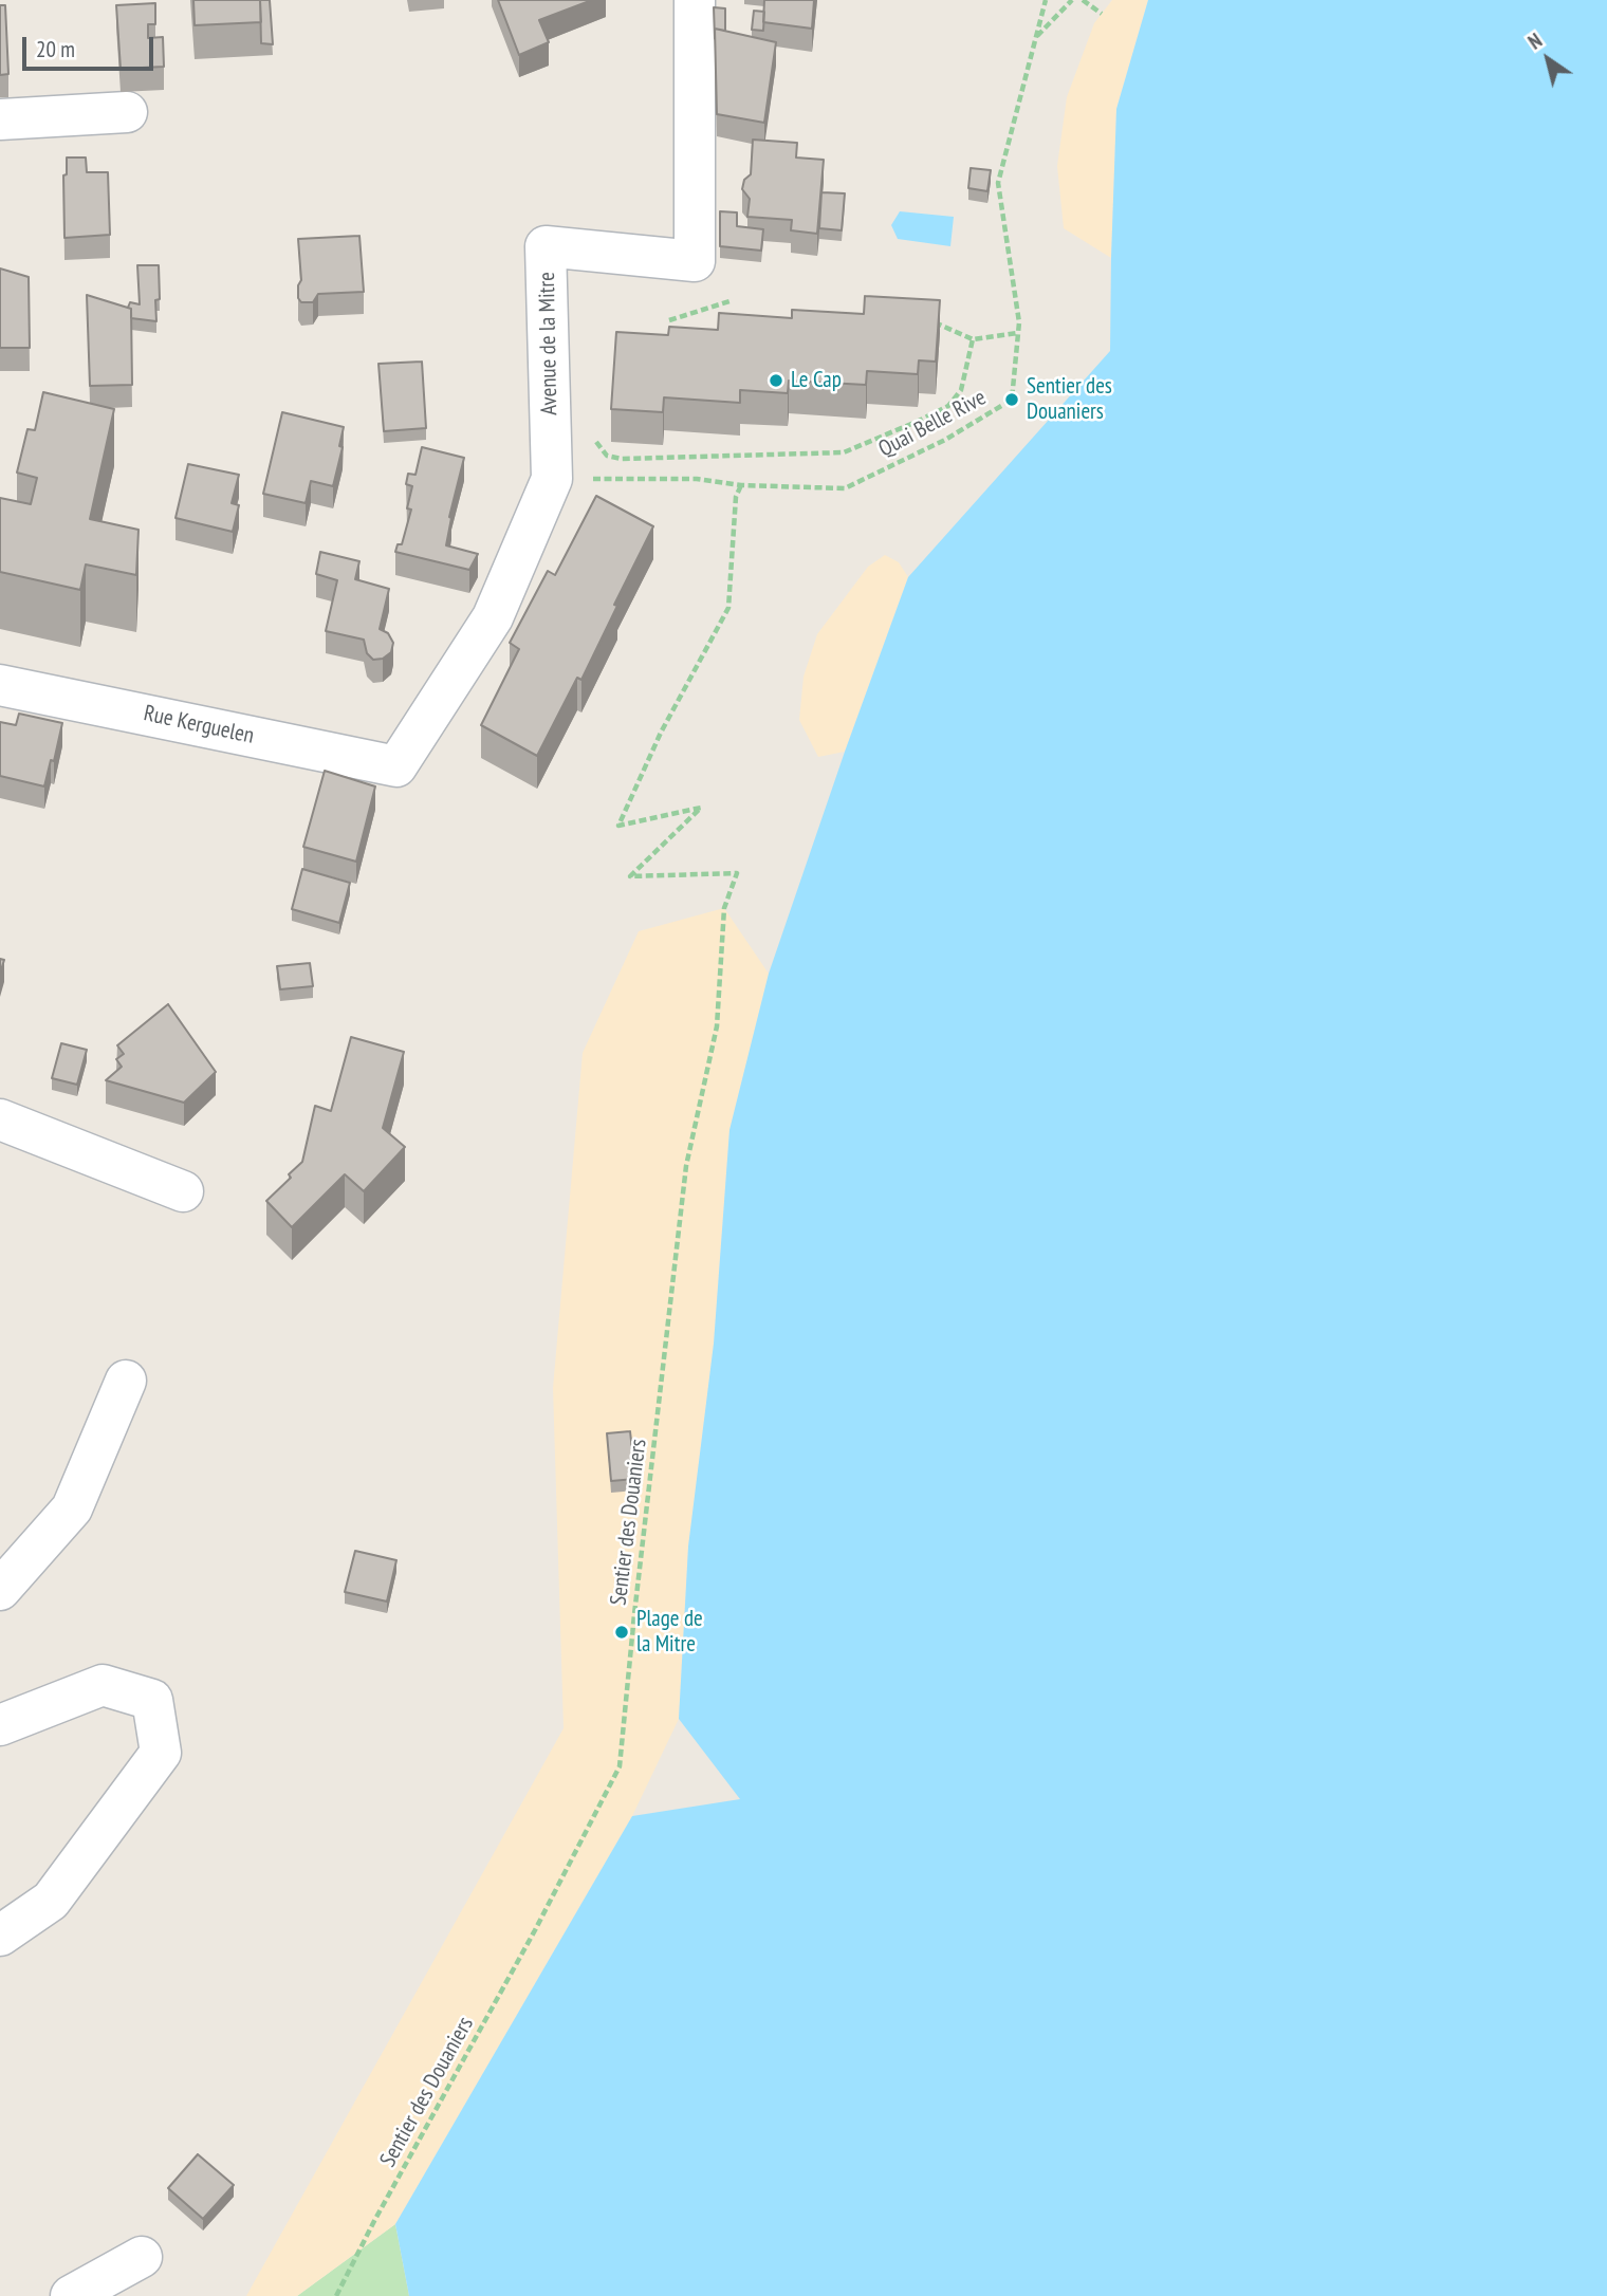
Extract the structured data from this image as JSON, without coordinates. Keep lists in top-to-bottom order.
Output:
{
  "streets": {
    "street": ["Avenue de la Mitre", "Rue Kerguelen"],
    "path": ["Quai Belle Rive", "Sentier des Douaniers"]
  },
  "crossings": [
    ["Avenue de la Mitre", "Quai Belle Rive"],
    ["Avenue de la Mitre", "Rue Kerguelen"],
    ["Quai Belle Rive", "Sentier des Douaniers"]
  ],
  "places": ["Le Cap", "Sentier des Douaniers", "Plage de la Mitre"],
  "scale_bar": "20 m",
  "north": "top left"
}
